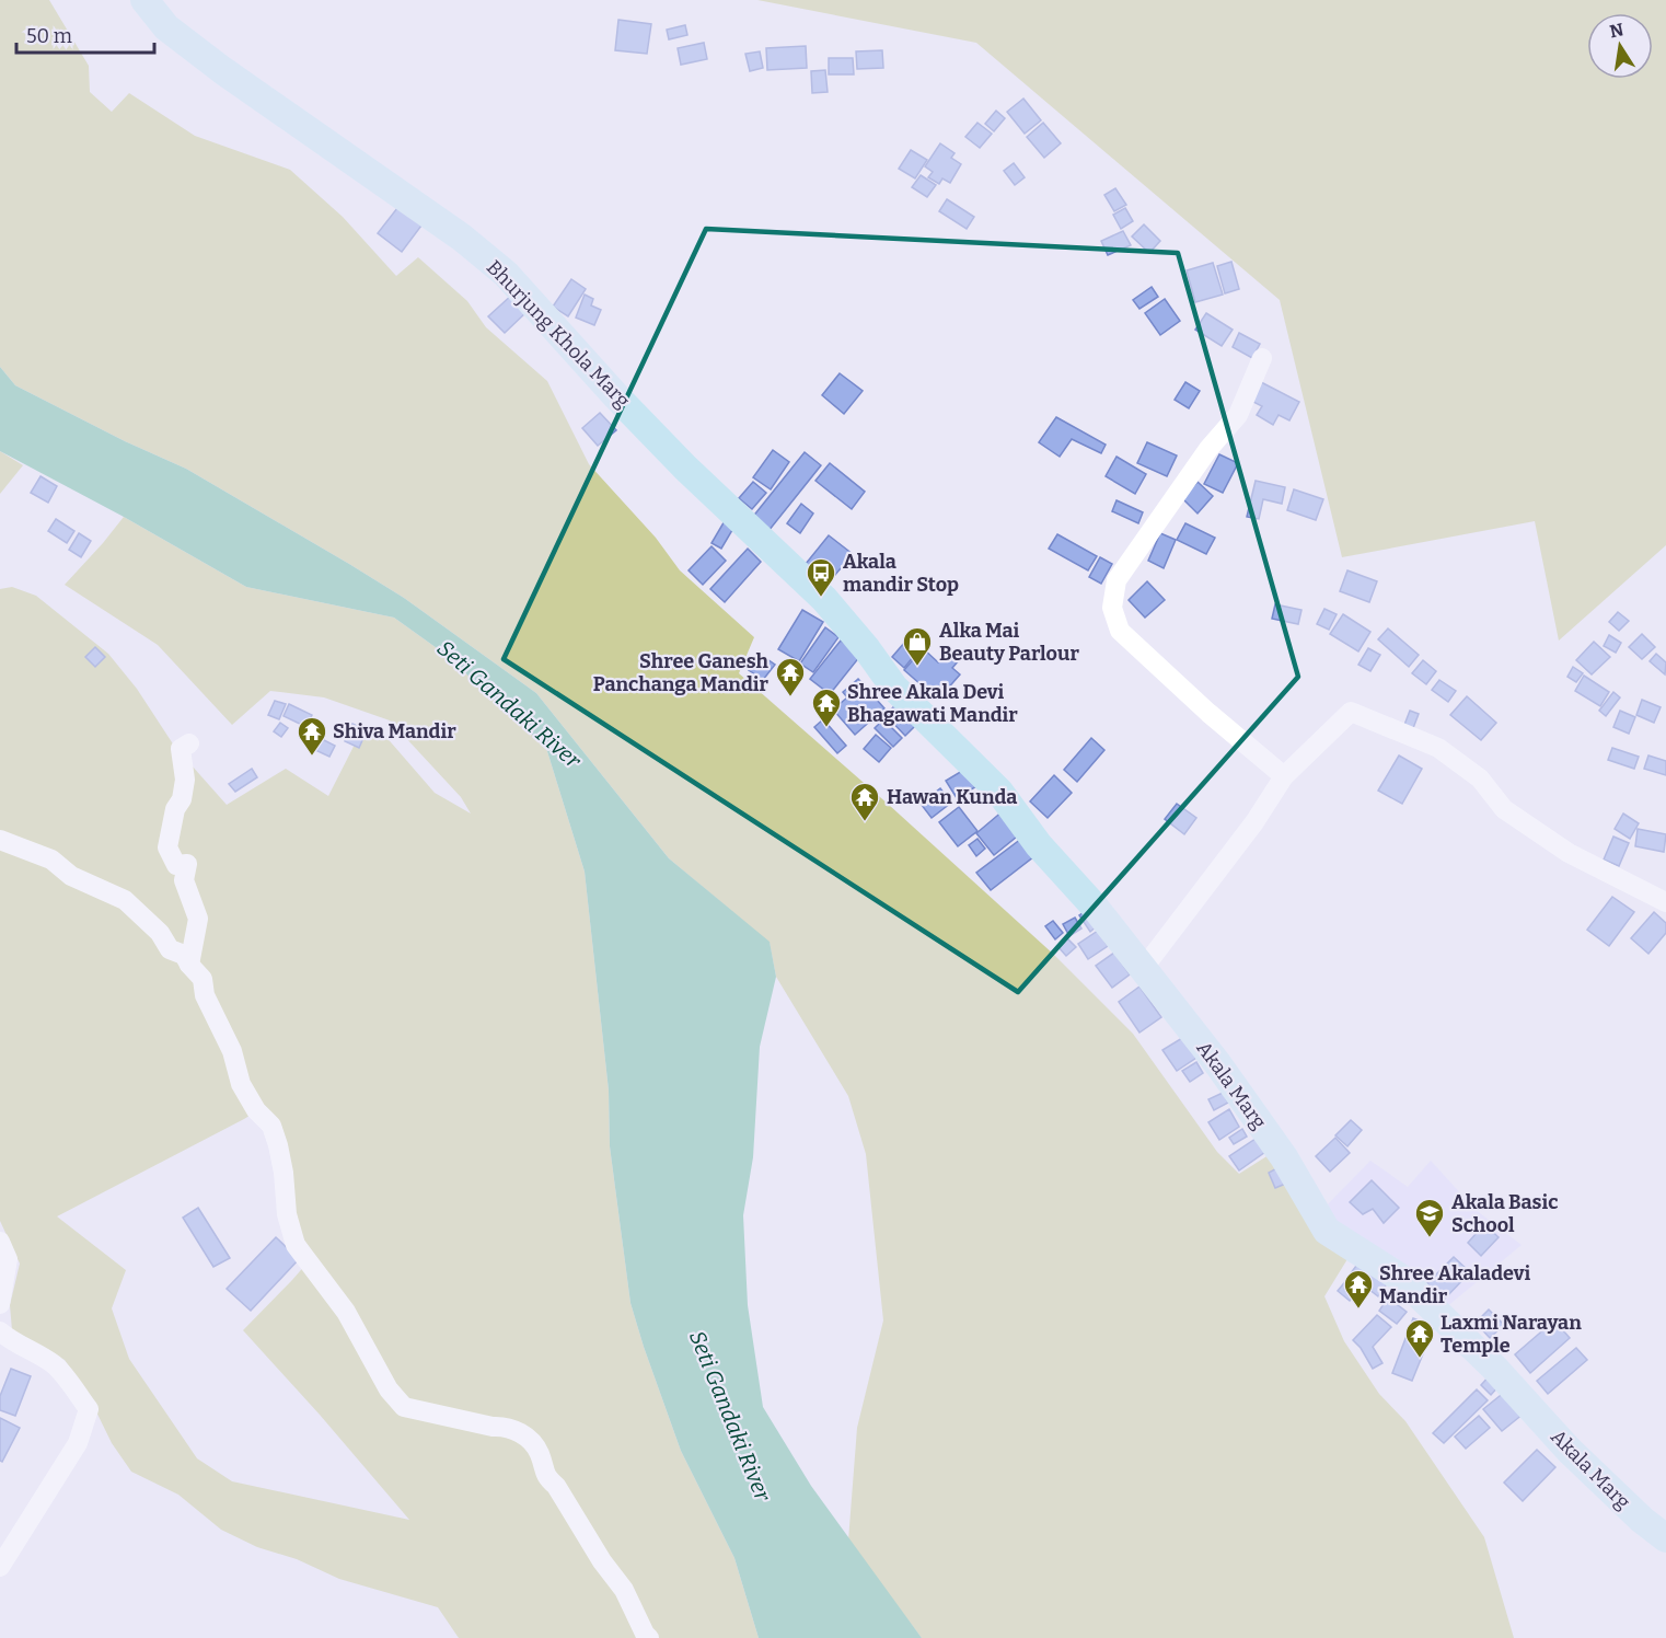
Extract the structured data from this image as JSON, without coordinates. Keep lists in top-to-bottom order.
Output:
{
  "streets": {
    "main road": ["Bhurjung Khola Marg", "Akala Marg"]
  },
  "crossings": [
    ["Bhurjung Khola Marg", "Akala Marg"]
  ],
  "water": ["Seti Gandaki River"],
  "places": {
    "bus stop": ["Akala mandir Stop"],
    "shop": ["Alka Mai Beauty Parlour"],
    "temple": [
      "Shree Ganesh Panchanga Mandir",
      "Shree Akala Devi Bhagawati Mandir",
      "Shiva Mandir",
      "Hawan Kunda",
      "Shree Akaladevi Mandir",
      "Laxmi Narayan Temple"
    ],
    "school or university": ["Akala Basic School"]
  },
  "scale_bar": "50 m",
  "north": "top"
}
